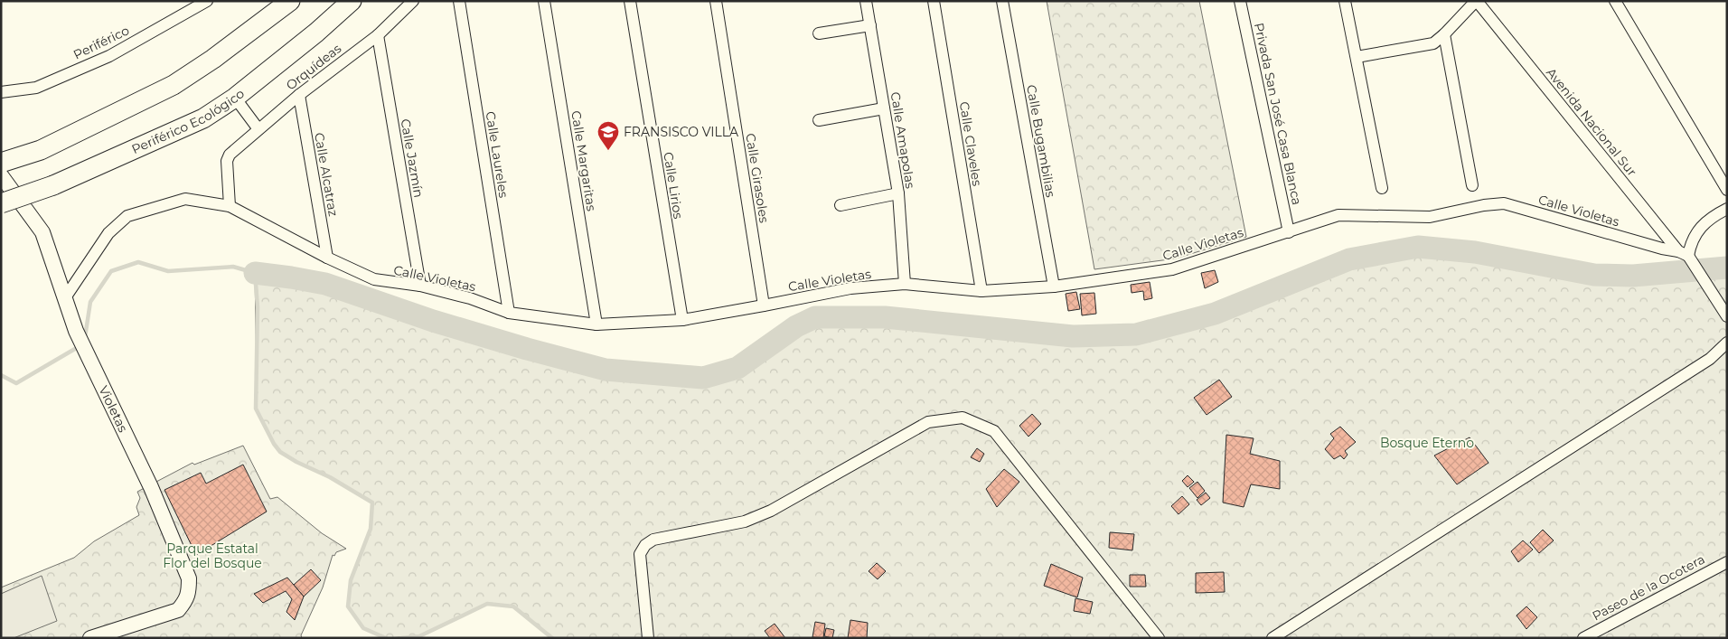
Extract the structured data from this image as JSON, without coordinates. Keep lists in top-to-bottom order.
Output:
{
  "streets": {
    "highway": ["Periférico Ecológico"],
    "street": [
      "Periférico",
      "Orquídeas",
      "Privada San José Casa Blanca",
      "Avenida Nacional Sur",
      "Calle Amapolas",
      "Calle Bugambilias",
      "Calle Claveles",
      "Calle Laureles",
      "Calle Jazmín",
      "Calle Margaritas",
      "Calle Alcatraz",
      "Calle Girasoles",
      "Calle Lirios",
      "Calle Violetas",
      "Violetas",
      "Paseo de la Ocotera"
    ]
  },
  "crossings": [
    ["Orquídeas", "Calle Jazmín"],
    ["Orquídeas", "Calle Alcatraz"],
    ["Orquídeas", "Calle Violetas"],
    ["Privada San José Casa Blanca", "Calle Violetas"],
    ["Avenida Nacional Sur", "Calle Violetas"],
    ["Calle Amapolas", "Calle Violetas"],
    ["Calle Bugambilias", "Calle Violetas"],
    ["Calle Claveles", "Calle Violetas"],
    ["Calle Laureles", "Calle Violetas"],
    ["Calle Jazmín", "Calle Violetas"],
    ["Calle Margaritas", "Calle Violetas"],
    ["Calle Alcatraz", "Calle Violetas"],
    ["Calle Girasoles", "Calle Violetas"],
    ["Calle Lirios", "Calle Violetas"],
    ["Calle Violetas", "Violetas"]
  ],
  "parks": ["Bosque Eterno", "Parque Estatal Flor del Bosque"],
  "places": {
    "school or university": ["FRANSISCO VILLA"]
  }
}
